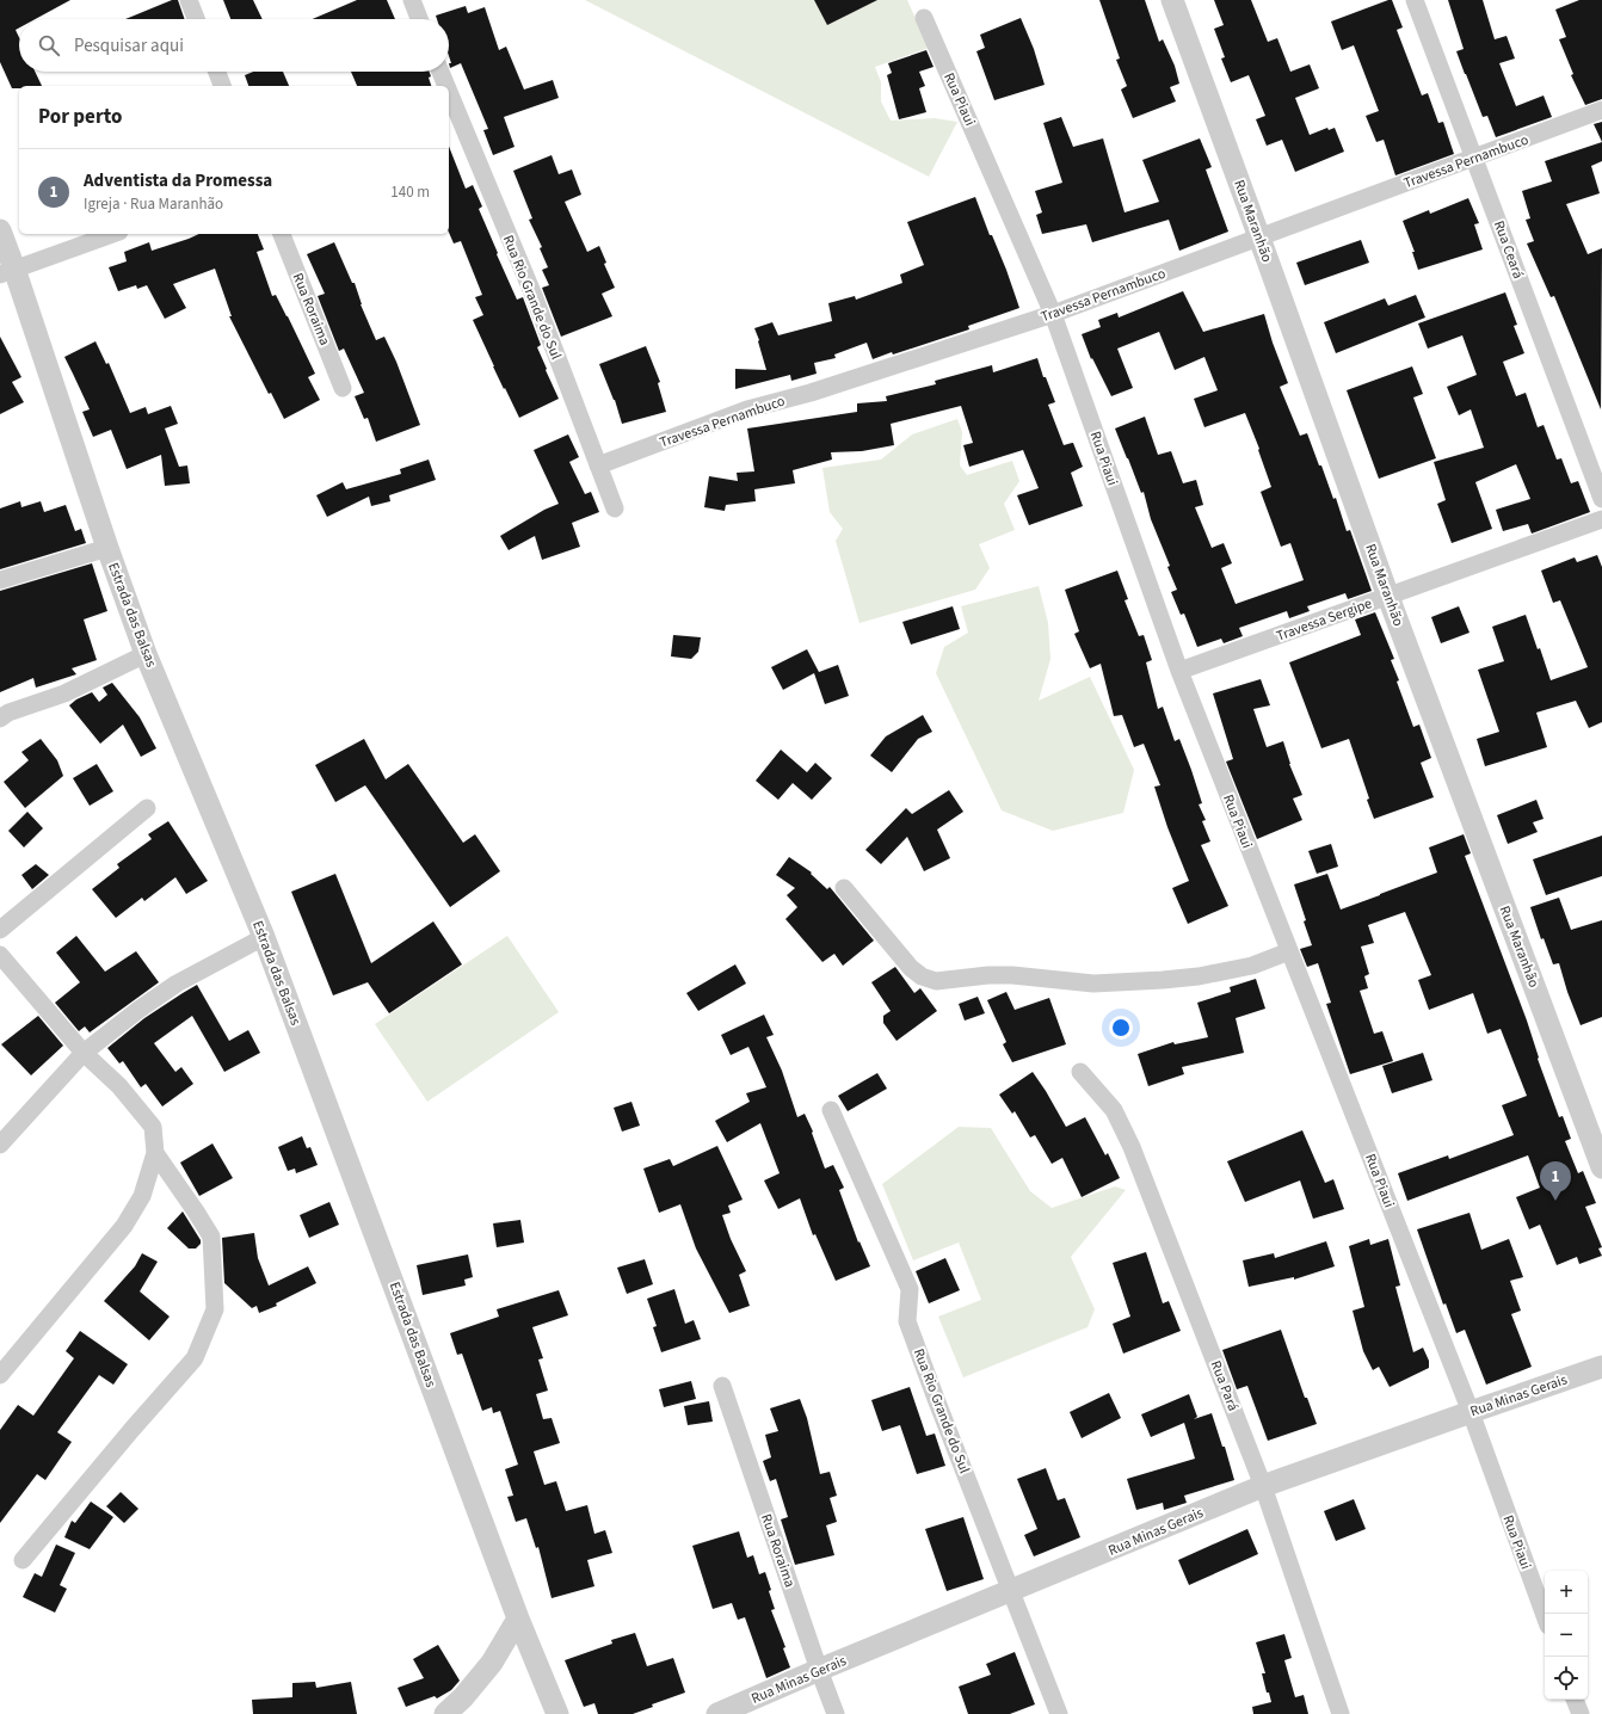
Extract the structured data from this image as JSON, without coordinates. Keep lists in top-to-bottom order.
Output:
{
  "streets": {
    "street": [
      "Rua Piaui",
      "Travessa Pernambuco",
      "Rua Maranhão",
      "Rua Ceará",
      "Rua Rio Grande do Sul",
      "Rua Roraima",
      "Estrada das Balsas",
      "Travessa Sergipe",
      "Rua Pará",
      "Rua Minas Gerais"
    ]
  },
  "crossings": [
    ["Rua Piaui", "Travessa Pernambuco"],
    ["Rua Piaui", "Travessa Sergipe"],
    ["Rua Piaui", "Rua Minas Gerais"],
    ["Travessa Pernambuco", "Rua Maranhão"],
    ["Travessa Pernambuco", "Rua Ceará"],
    ["Travessa Pernambuco", "Rua Rio Grande do Sul"],
    ["Rua Maranhão", "Travessa Sergipe"],
    ["Rua Rio Grande do Sul", "Rua Minas Gerais"],
    ["Rua Roraima", "Rua Minas Gerais"],
    ["Rua Pará", "Rua Minas Gerais"]
  ],
  "page": {
    "search": "Pesquisar aqui",
    "heading": "Por perto",
    "list": [
      {
        "mark": "1",
        "name": "Adventista da Promessa",
        "note": "Igreja · Rua Maranhão",
        "value": "140 m"
      }
    ],
    "pins": "1",
    "map_buttons": ["+", "−"]
  }
}
